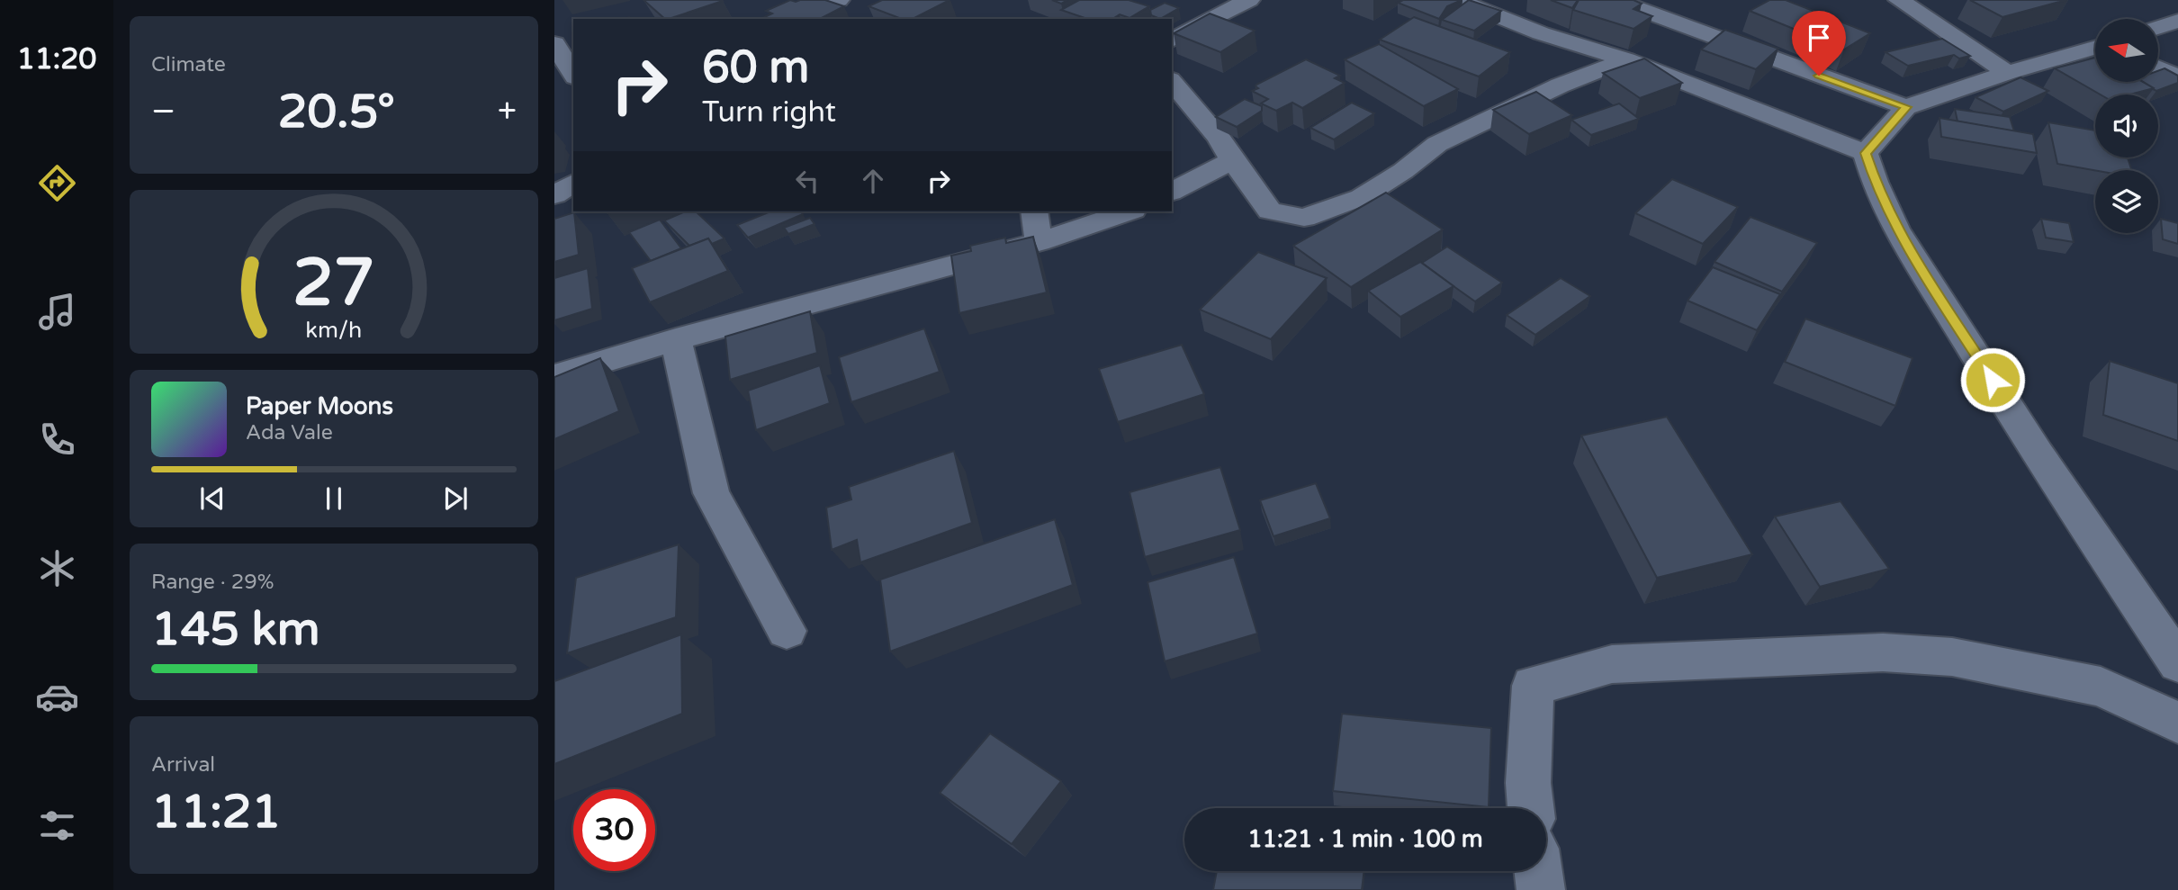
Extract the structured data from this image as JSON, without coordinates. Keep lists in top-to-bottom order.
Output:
{
  "north": "left",
  "page": {
    "tabs": "11:20",
    "tile": [
      "Climate",
      ["Range · 29%", "145 km"],
      ["Arrival", "11:21"]
    ],
    "turn": ["60 m", "Turn right"],
    "heat": ["−", "20.5°", "+"],
    "song": ["Paper Moons", "Ada Vale"],
    "limit": "30",
    "trip": "11:21 · 1 min · 100 m",
    "gauge": ["27", "km/h"]
  }
}
